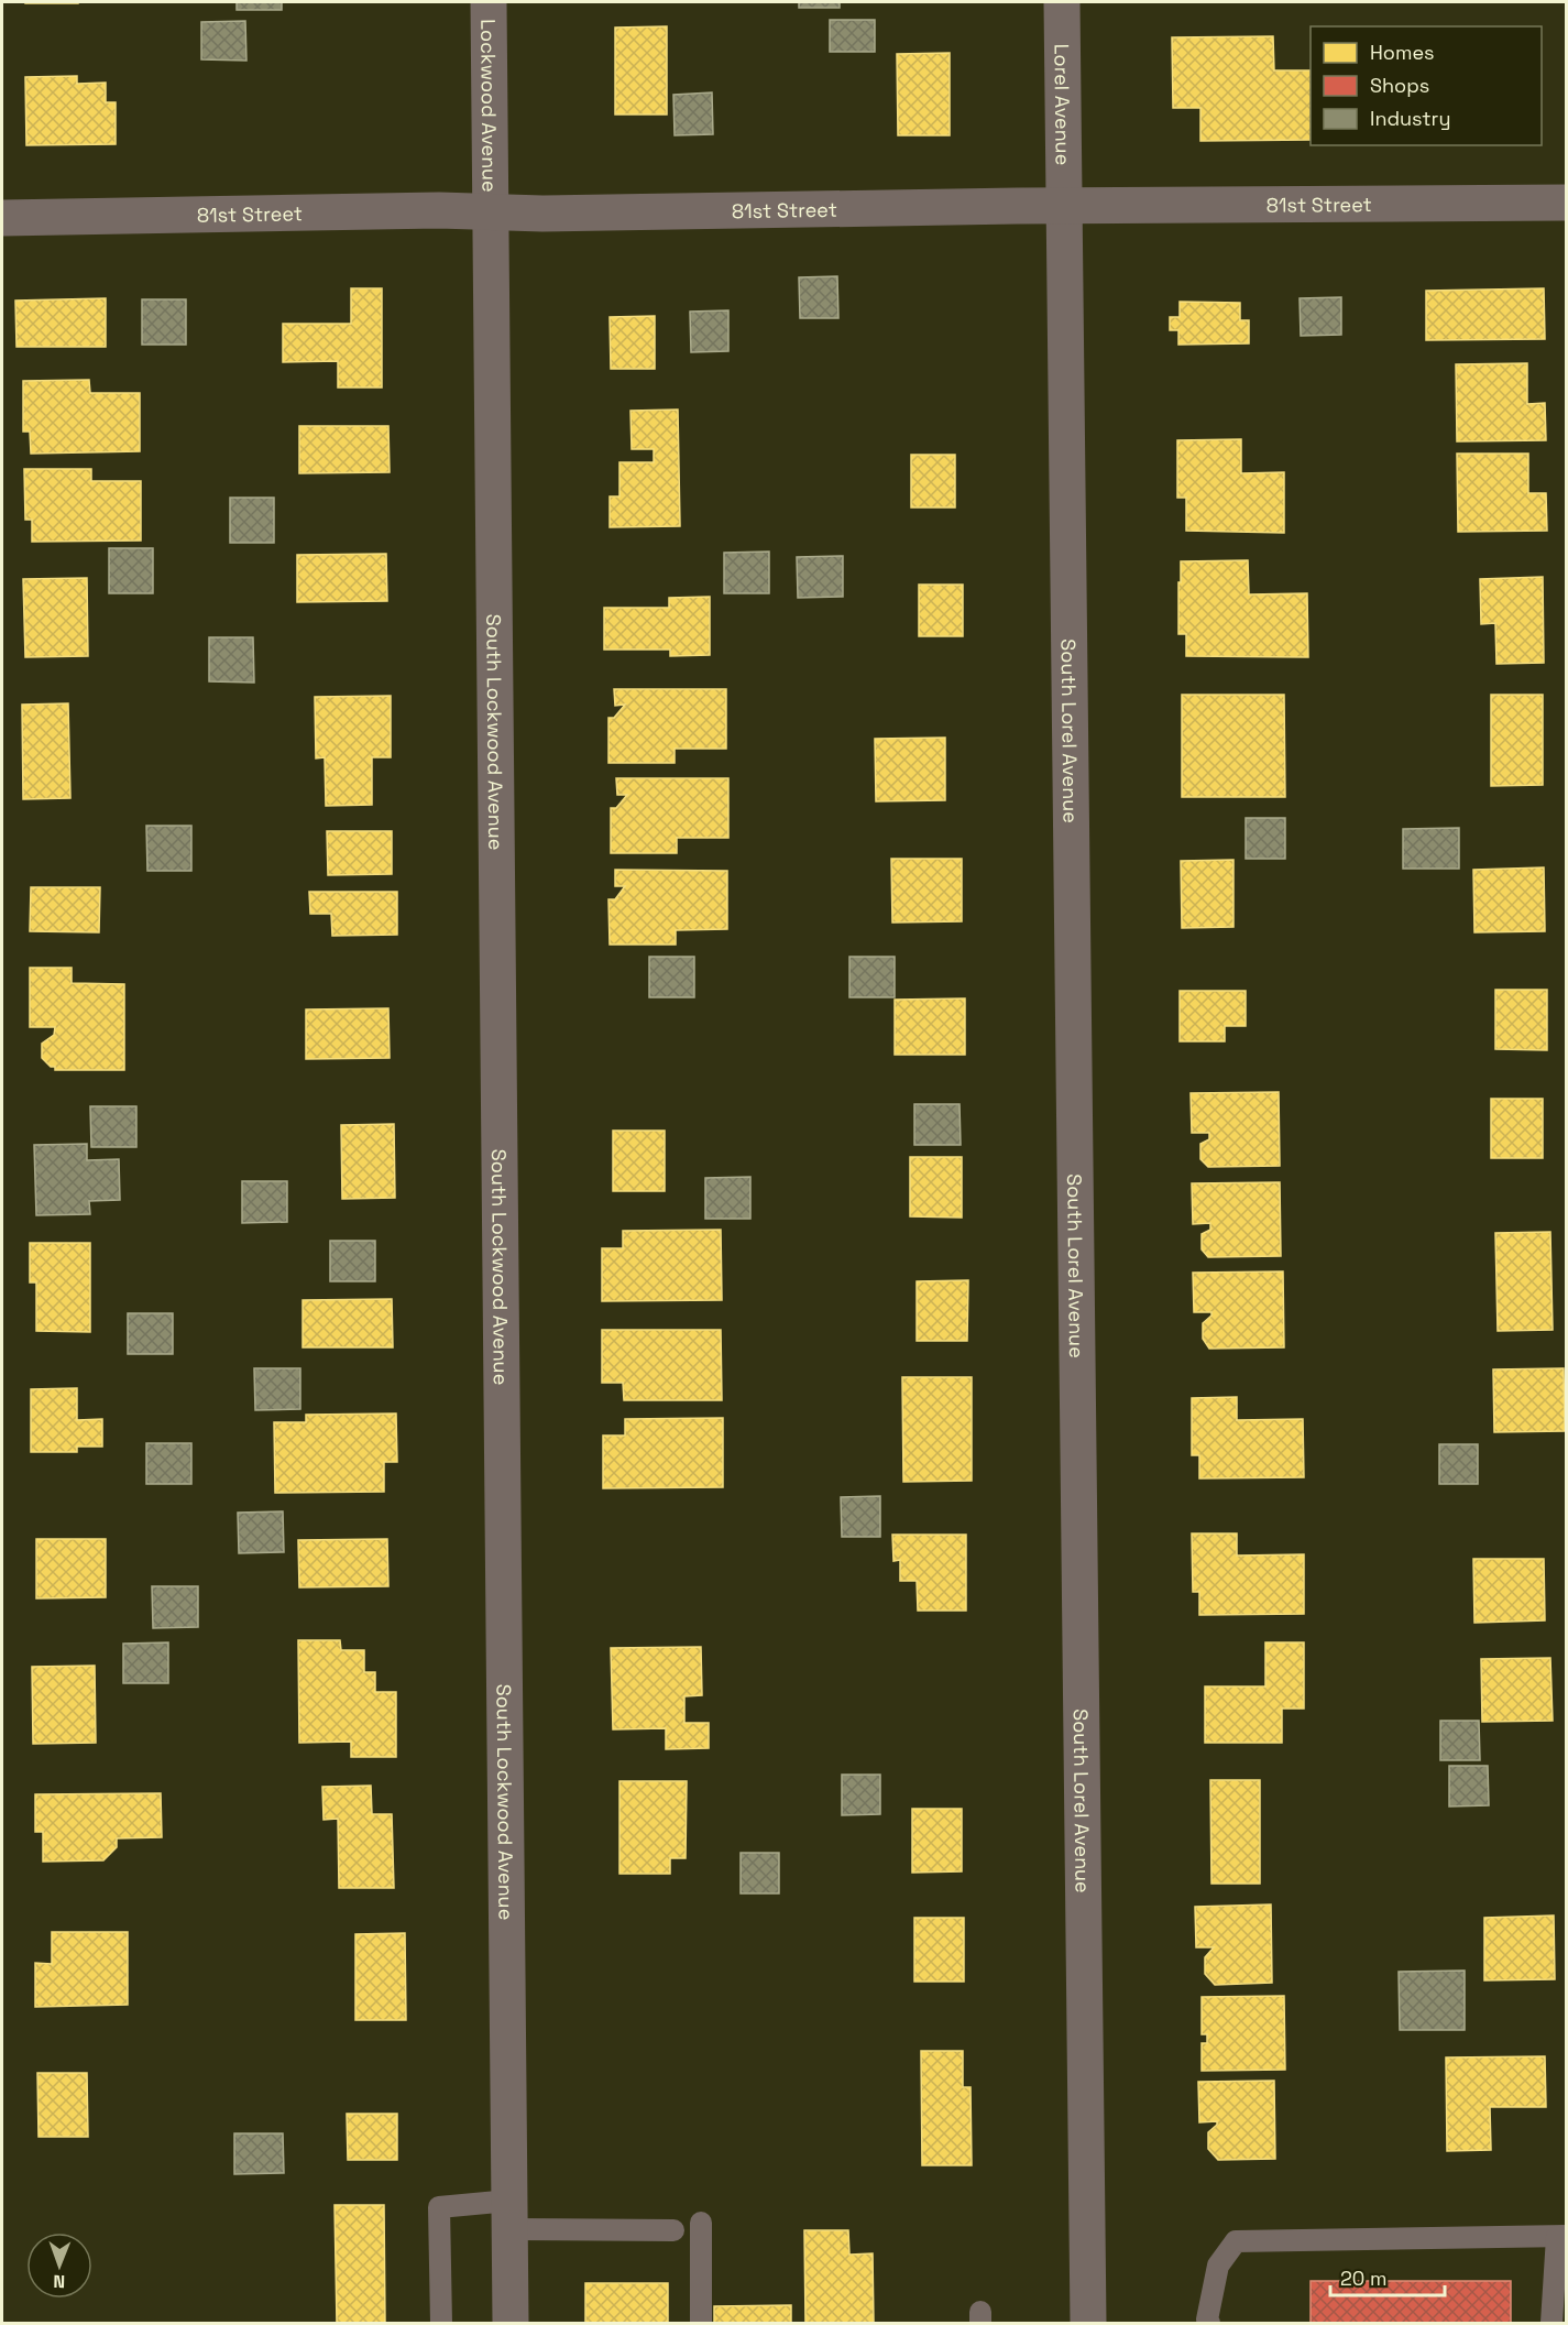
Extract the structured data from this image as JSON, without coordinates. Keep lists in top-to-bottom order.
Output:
{
  "streets": {
    "street": [
      "Lorel Avenue",
      "Lockwood Avenue",
      "81st Street",
      "South Lorel Avenue",
      "South Lockwood Avenue"
    ]
  },
  "crossings": [
    ["Lorel Avenue", "81st Street"],
    ["Lorel Avenue", "South Lorel Avenue"],
    ["Lockwood Avenue", "81st Street"],
    ["Lockwood Avenue", "South Lockwood Avenue"],
    ["81st Street", "South Lorel Avenue"],
    ["81st Street", "South Lockwood Avenue"]
  ],
  "legend": ["Homes", "Shops", "Industry"],
  "scale_bar": "20 m",
  "north": "bottom"
}
